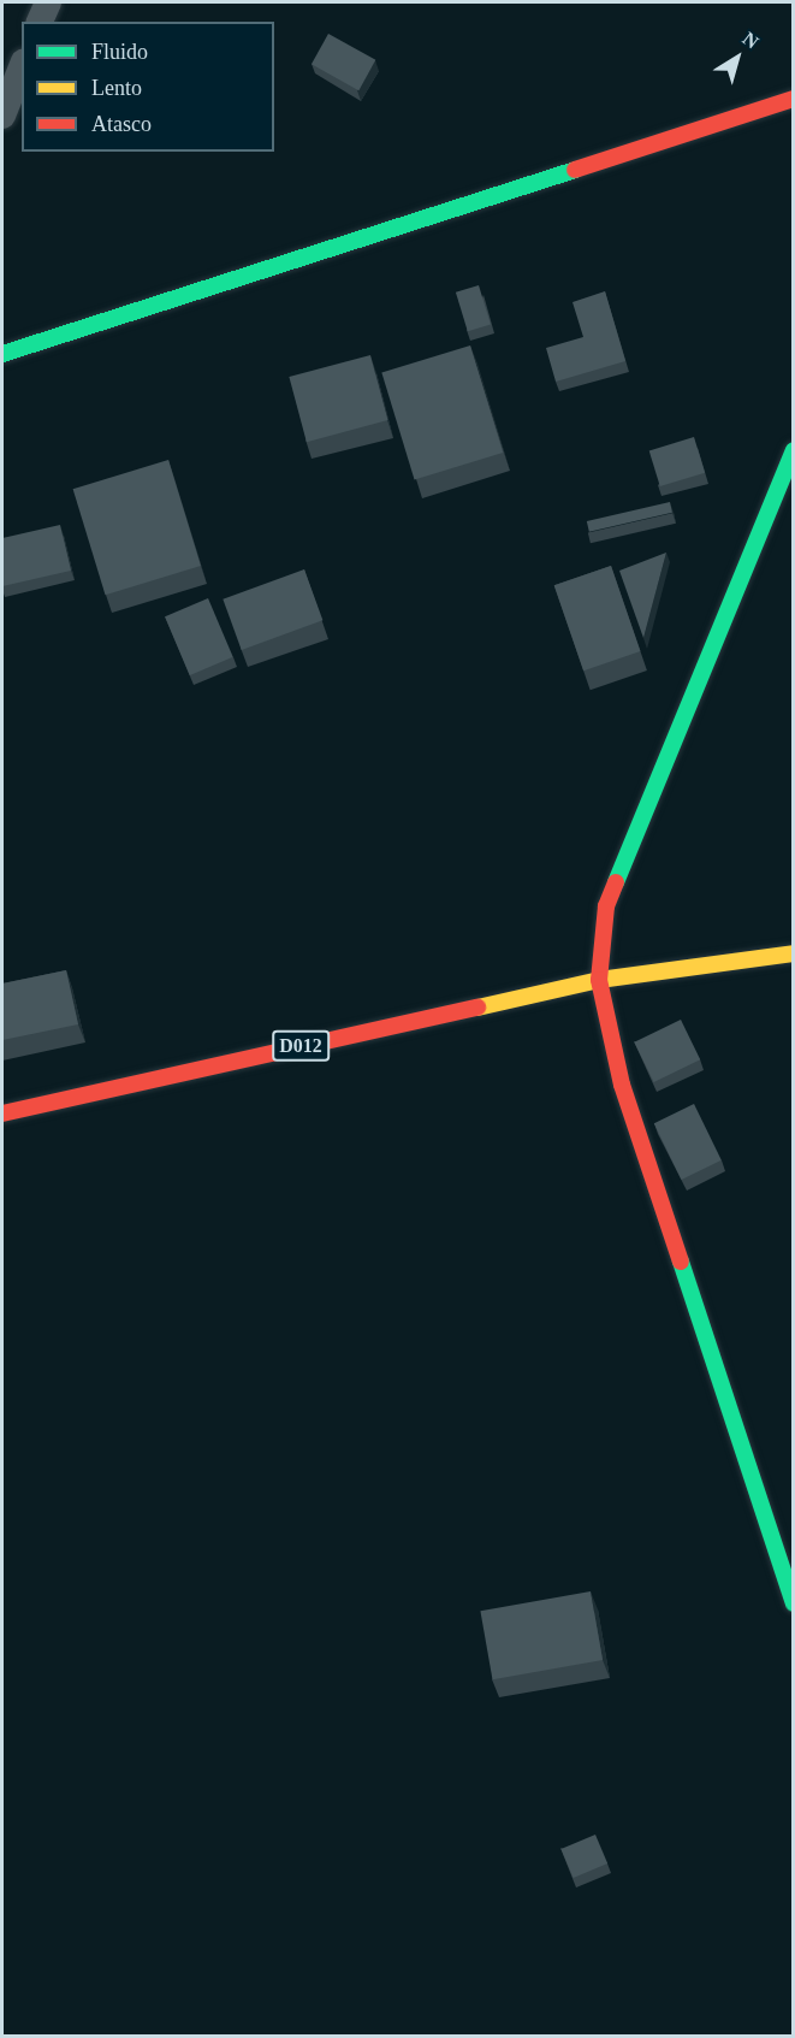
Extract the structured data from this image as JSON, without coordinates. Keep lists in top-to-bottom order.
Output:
{
  "streets": {
    "street": ["D012"]
  },
  "legend": ["Fluido", "Lento", "Atasco"],
  "north": "top right"
}
